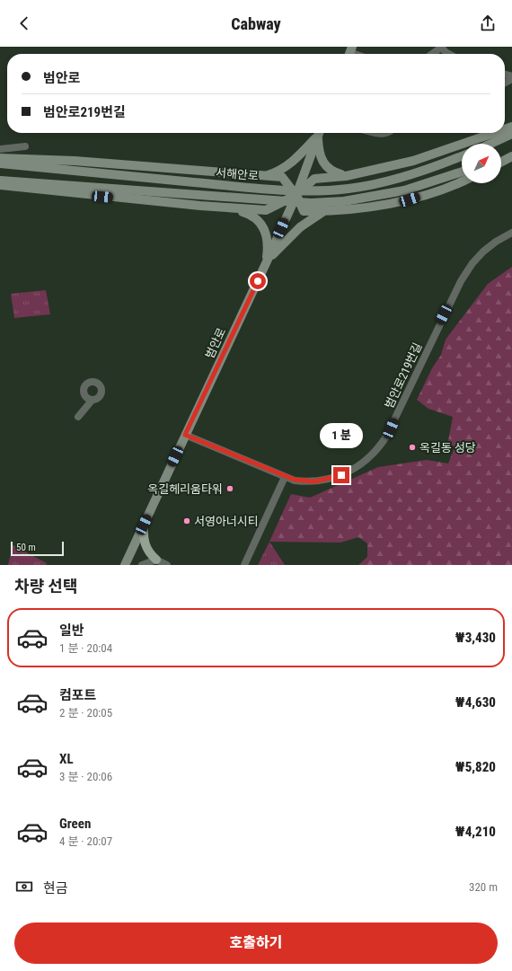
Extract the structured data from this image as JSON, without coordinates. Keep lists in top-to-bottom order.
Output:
{
  "streets": {
    "main road": ["서해안로", "범안로"],
    "street": ["범안로219번길"]
  },
  "crossings": [
    ["범안로", "범안로219번길"]
  ],
  "places": ["옥길동 성당", "옥길헤리움타워", "서영아너시티"],
  "scale_bar": "50 m",
  "north": "top right",
  "page": {
    "header": "Cabway",
    "banner": ["범안로", "범안로219번길"],
    "bubble": "1 분",
    "scale": "50 m",
    "heading": "차량 선택",
    "list": [
      {
        "name": "일반",
        "note": "1 분 · 20:04",
        "value": "₩3,430"
      },
      {
        "name": "컴포트",
        "note": "2 분 · 20:05",
        "value": "₩4,630"
      },
      {
        "name": "XL",
        "note": "3 분 · 20:06",
        "value": "₩5,820"
      },
      {
        "name": "Green",
        "note": "4 분 · 20:07",
        "value": "₩4,210"
      }
    ],
    "pay": ["현금", "320 m"],
    "buttons": "호출하기"
  }
}
